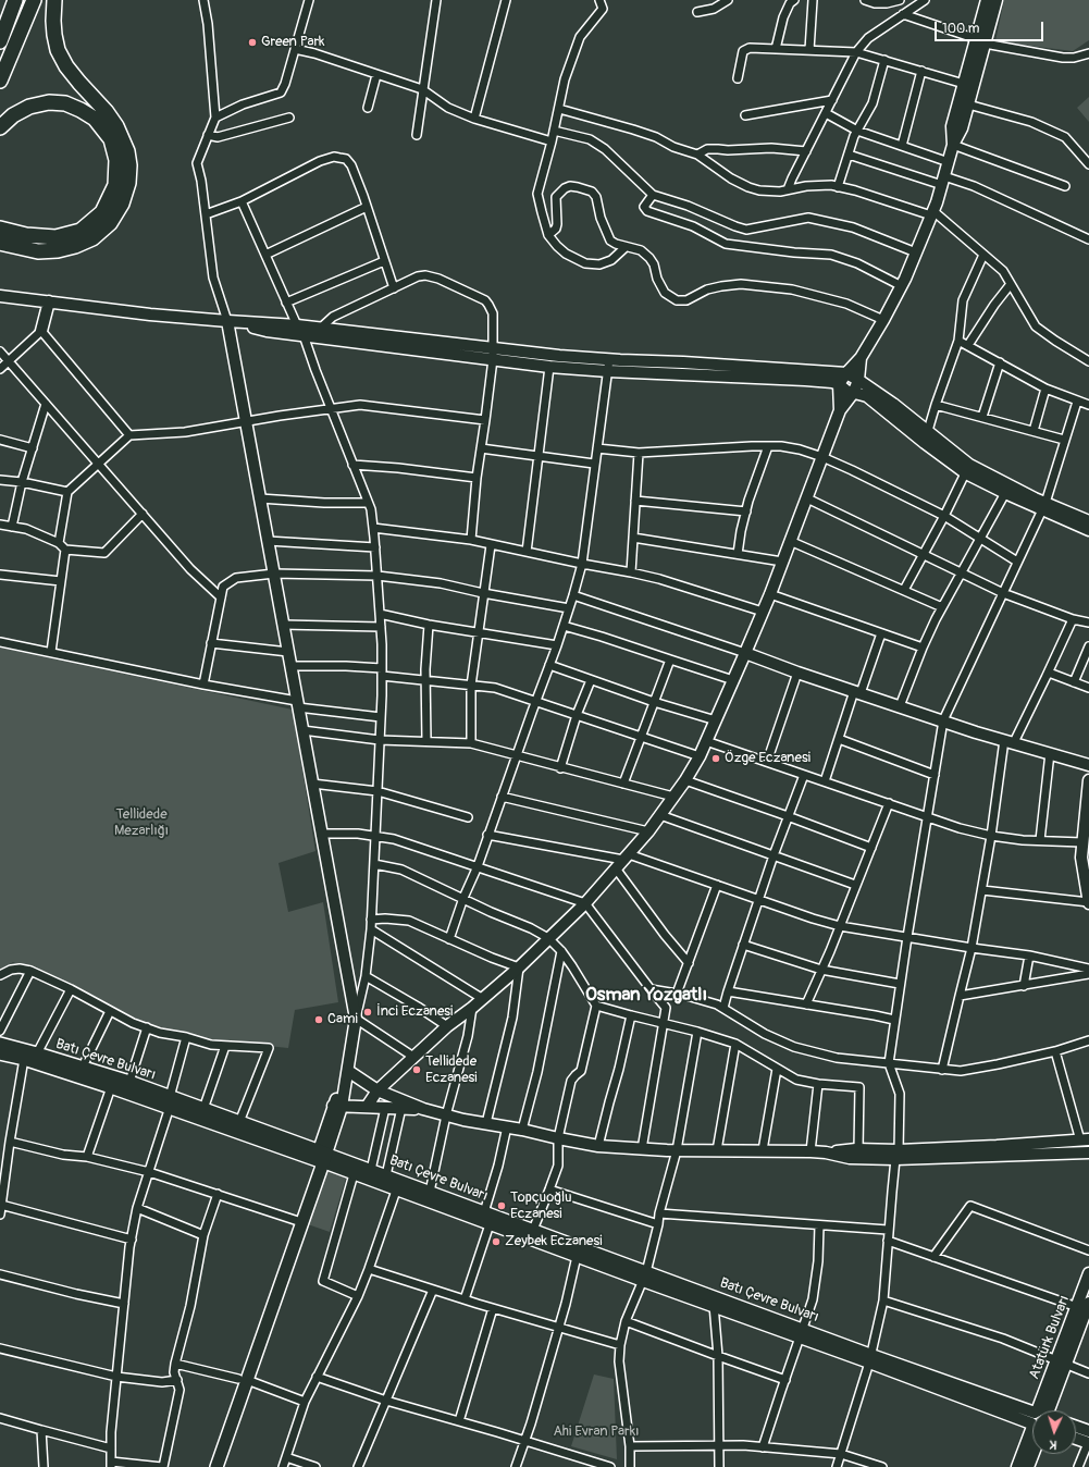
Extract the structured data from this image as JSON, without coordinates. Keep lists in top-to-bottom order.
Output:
{
  "streets": {
    "main road": ["Batı Çevre Bulvarı", "Atatürk Bulvarı"]
  },
  "districts": ["Osman Yozgatlı"],
  "parks": ["Tellidede Mezarlığı", "Ahi Evran Parkı"],
  "places": [
    "Green Park",
    "Özge Eczanesi",
    "İnci Eczanesi",
    "Cami",
    "Tellidede Eczanesi",
    "Topçuoğlu Eczanesi",
    "Zeybek Eczanesi"
  ],
  "scale_bar": "100 m",
  "north": "bottom"
}
